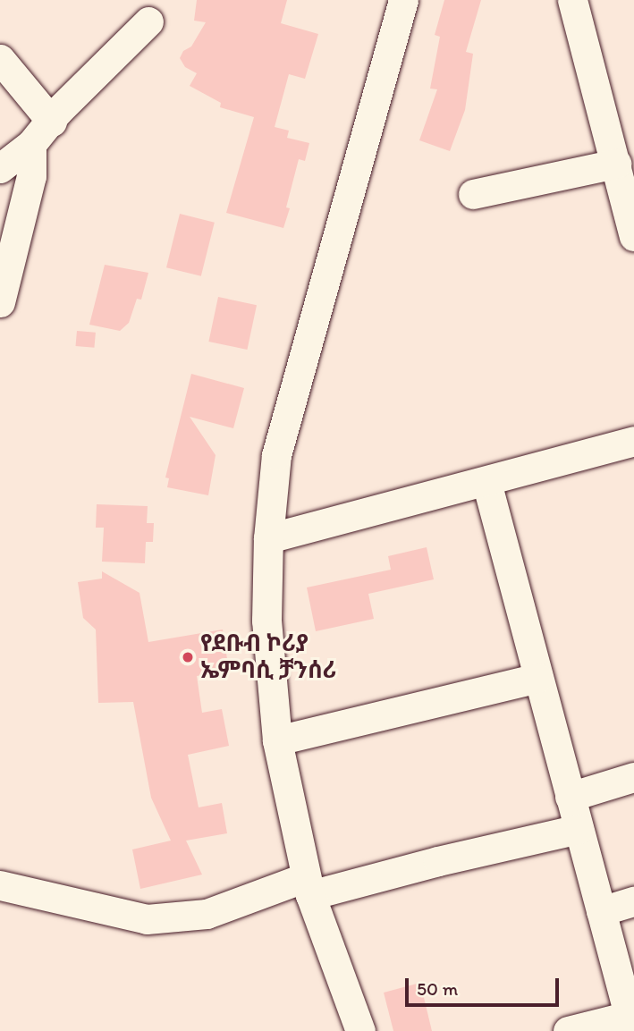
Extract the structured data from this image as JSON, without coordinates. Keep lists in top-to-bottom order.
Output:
{
  "places": ["የደቡብ ኮሪያ ኤምባሲ ቻንሰሪ"],
  "scale_bar": "50 m"
}
